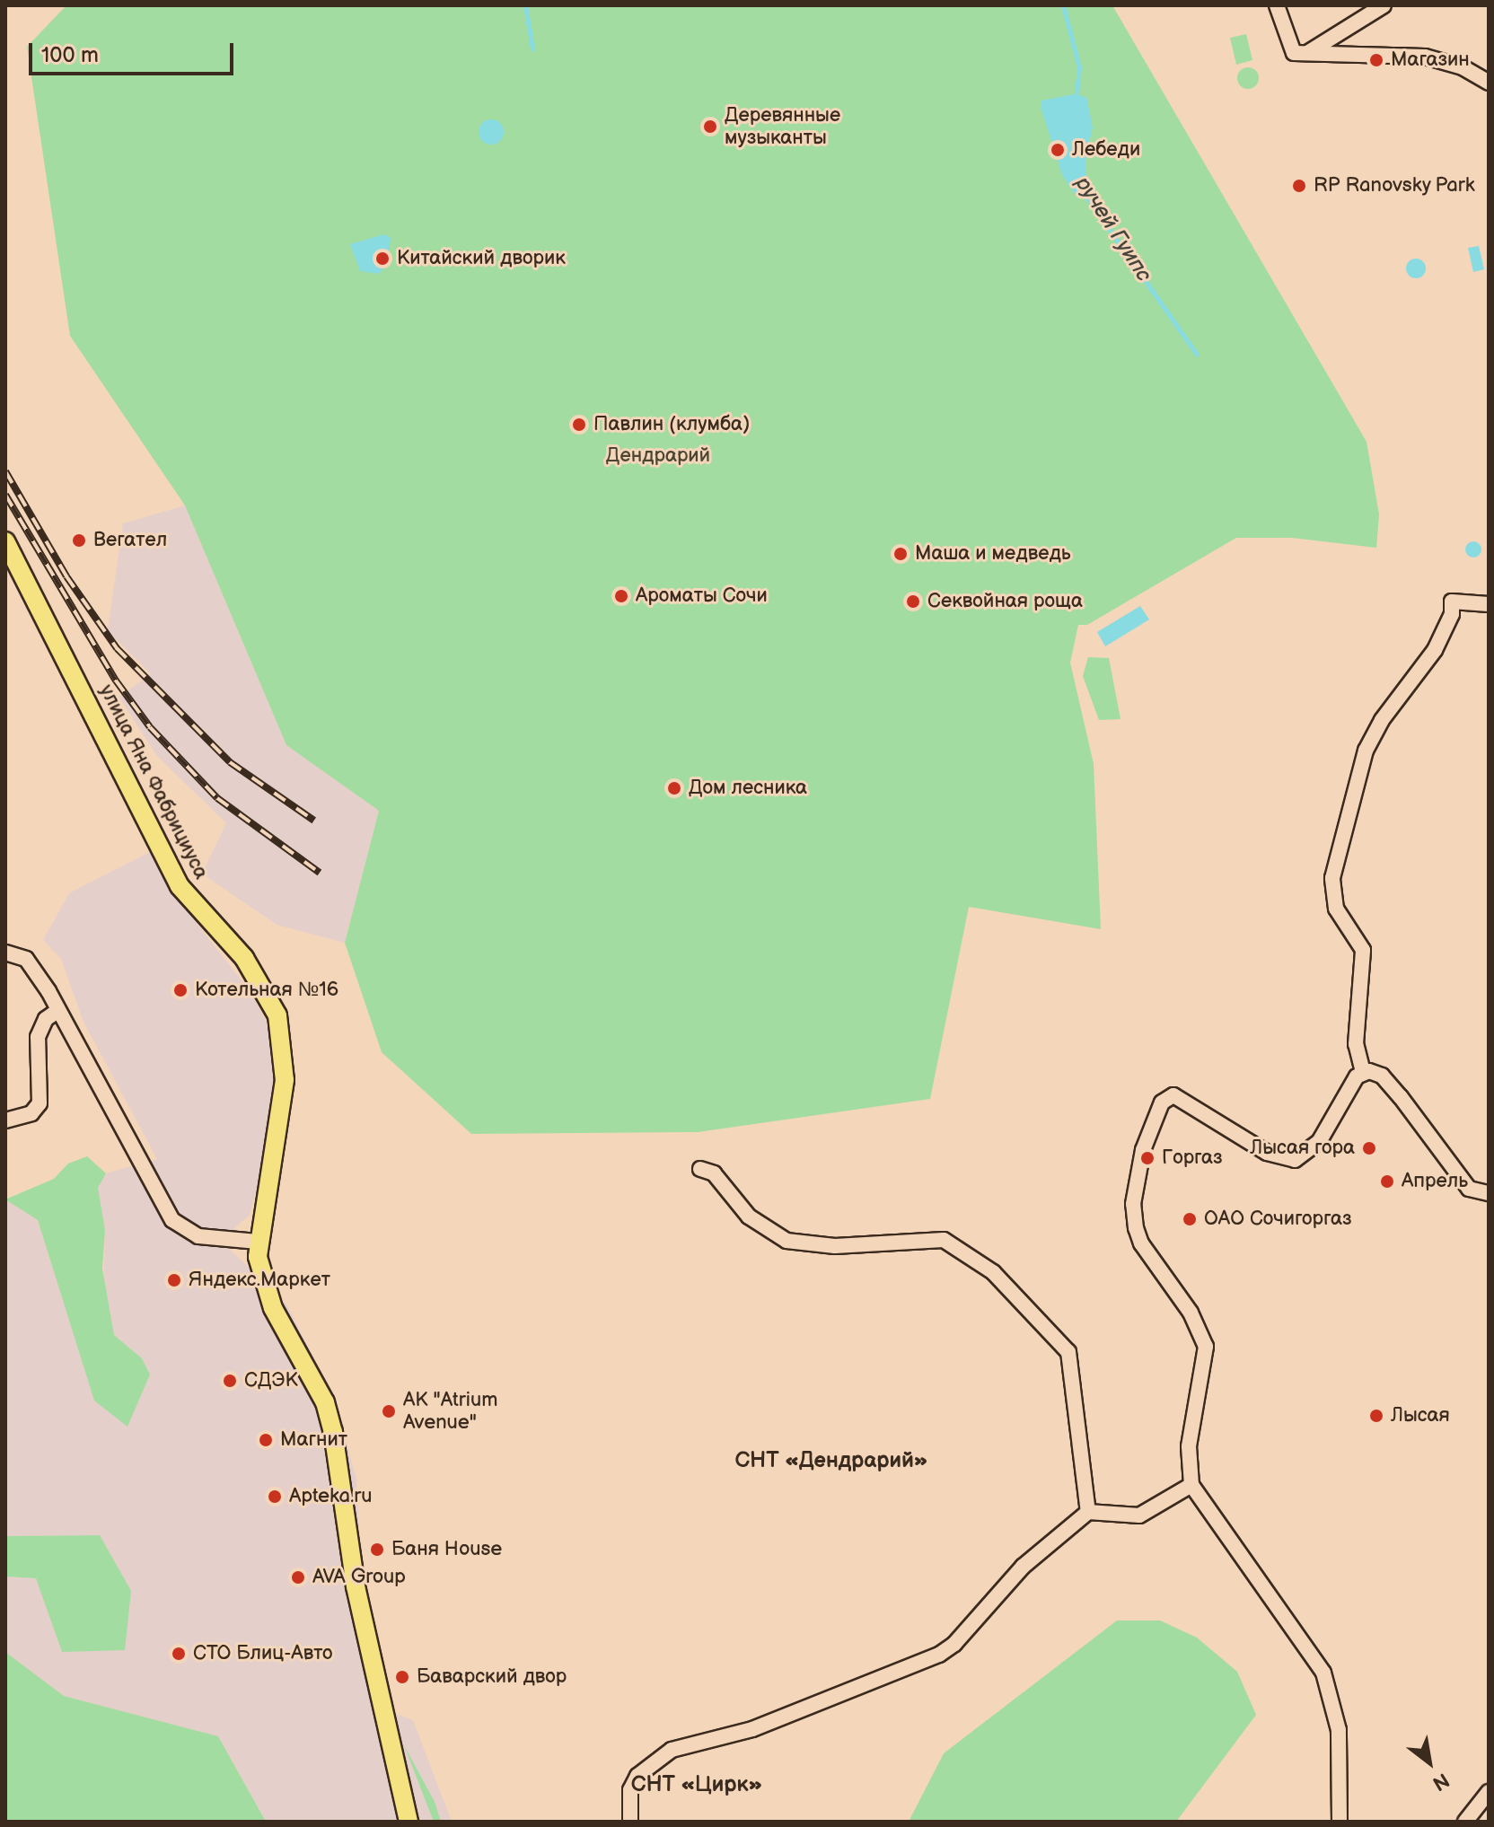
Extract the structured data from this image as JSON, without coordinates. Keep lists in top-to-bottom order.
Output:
{
  "streets": {
    "main road": ["улица Яна Фабрициуса"]
  },
  "districts": ["СНТ «Дендрарий»", "СНТ «Цирк»"],
  "water": ["ручей Гуипс"],
  "parks": ["Дендрарий"],
  "places": [
    "Магазин",
    "Деревянные музыканты",
    "Лебеди",
    "RP Ranovsky Park",
    "Китайский дворик",
    "Павлин (клумба)",
    "Вегател",
    "Маша и медведь",
    "Ароматы Сочи",
    "Секвойная роща",
    "Дом лесника",
    "Котельная №16",
    "Лысая гора",
    "Горгаз",
    "Апрель",
    "ОАО Сочигоргаз",
    "Яндекс.Маркет",
    "СДЭК",
    "АК \"Atrium Avenue\"",
    "Лысая",
    "Магнит",
    "Apteka.ru",
    "Баня House",
    "AVA Group",
    "СТО Блиц-Авто",
    "Баварский двор"
  ],
  "scale_bar": "100 m",
  "north": "bottom right"
}
